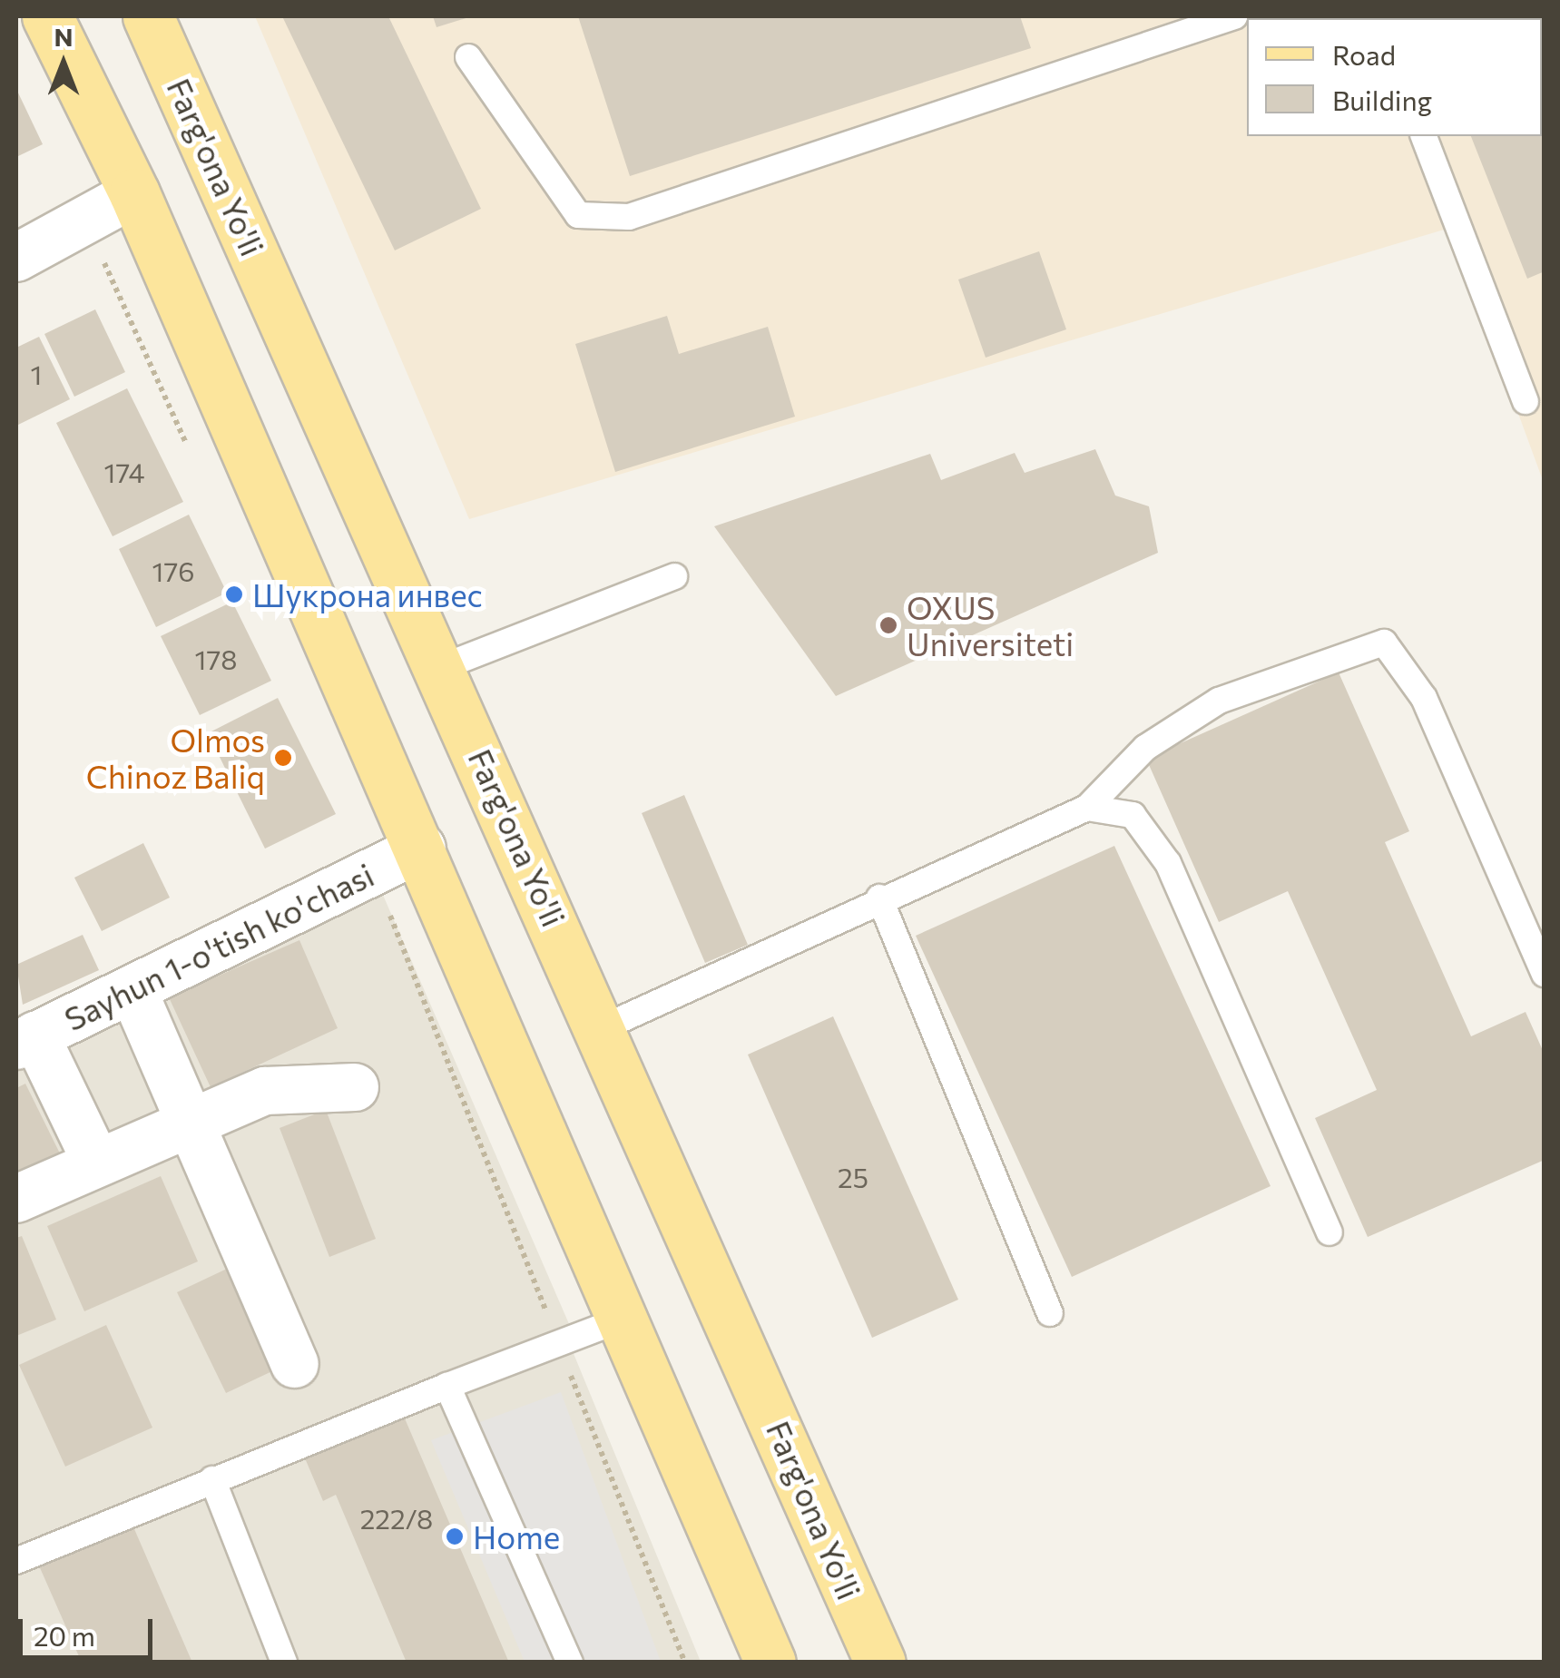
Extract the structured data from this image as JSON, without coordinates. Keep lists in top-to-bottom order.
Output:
{
  "streets": {
    "main road": ["Farg'ona Yo'li"],
    "street": ["Sayhun 1-o'tish ko'chasi"]
  },
  "places": [
    "Шукрона инвес",
    "OXUS Universiteti",
    "Olmos Chinoz Baliq",
    "Home"
  ],
  "house_numbers": [
    "1",
    "174",
    "176",
    "178",
    "25",
    "222/8"
  ],
  "legend": ["Road", "Building"],
  "scale_bar": "20 m",
  "north": "top"
}
